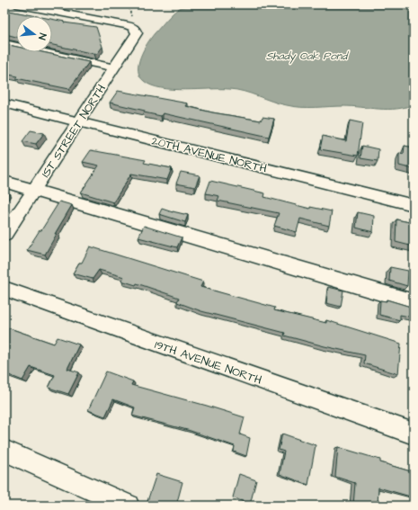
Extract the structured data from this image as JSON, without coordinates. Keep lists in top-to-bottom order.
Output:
{
  "streets": {
    "street": ["1ST STREET NORTH", "20TH AVENUE NORTH", "19TH AVENUE NORTH"]
  },
  "crossings": [
    ["1ST STREET NORTH", "20TH AVENUE NORTH"]
  ],
  "water": ["Shady Oak Pond"],
  "north": "right"
}
